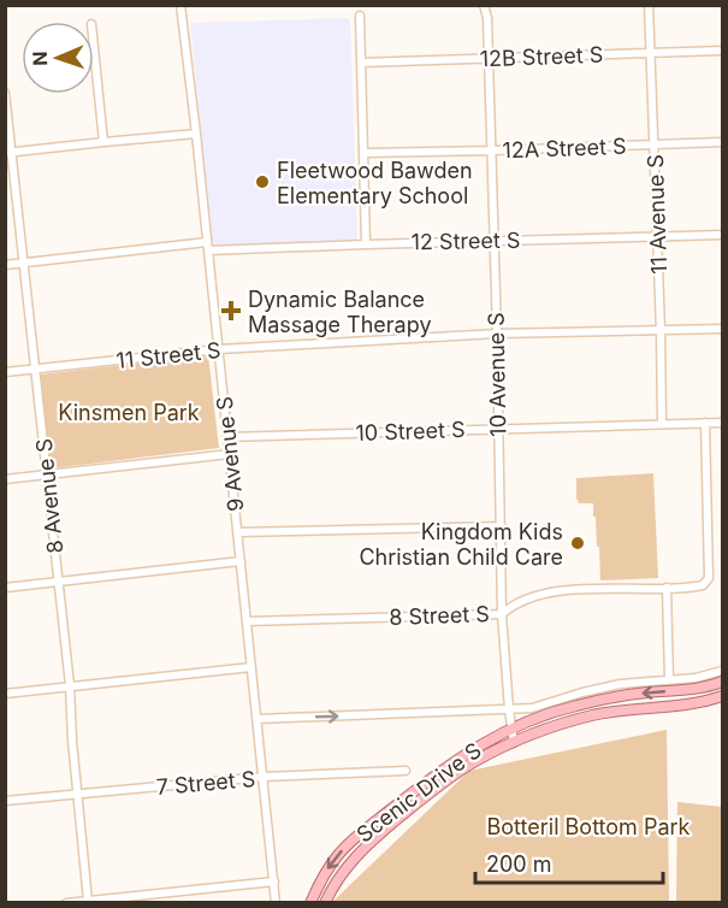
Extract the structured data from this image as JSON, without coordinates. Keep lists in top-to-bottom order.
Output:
{
  "streets": {
    "main road": ["Scenic Drive S"],
    "street": [
      "12B Street S",
      "12A Street S",
      "11 Avenue S",
      "12 Street S",
      "11 Street S",
      "10 Avenue S",
      "10 Street S",
      "9 Avenue S",
      "8 Avenue S",
      "8 Street S",
      "7 Street S"
    ]
  },
  "crossings": [
    ["12B Street S", "11 Avenue S"],
    ["12B Street S", "10 Avenue S"],
    ["12A Street S", "11 Avenue S"],
    ["12A Street S", "10 Avenue S"],
    ["11 Avenue S", "12 Street S"],
    ["11 Avenue S", "11 Street S"],
    ["11 Avenue S", "10 Street S"],
    ["12 Street S", "10 Avenue S"],
    ["12 Street S", "9 Avenue S"],
    ["12 Street S", "8 Avenue S"],
    ["11 Street S", "10 Avenue S"],
    ["11 Street S", "9 Avenue S"],
    ["11 Street S", "8 Avenue S"],
    ["10 Avenue S", "10 Street S"],
    ["10 Avenue S", "8 Street S"],
    ["10 Avenue S", "Scenic Drive S"],
    ["10 Street S", "9 Avenue S"],
    ["10 Street S", "8 Street S"],
    ["9 Avenue S", "8 Street S"],
    ["9 Avenue S", "7 Street S"],
    ["8 Avenue S", "7 Street S"]
  ],
  "parks": ["Kinsmen Park", "Botteril Bottom Park"],
  "places": {
    "other": ["Fleetwood Bawden Elementary School", "Kingdom Kids Christian Child Care"],
    "health": ["Dynamic Balance Massage Therapy"]
  },
  "scale_bar": "200 m",
  "north": "left"
}
